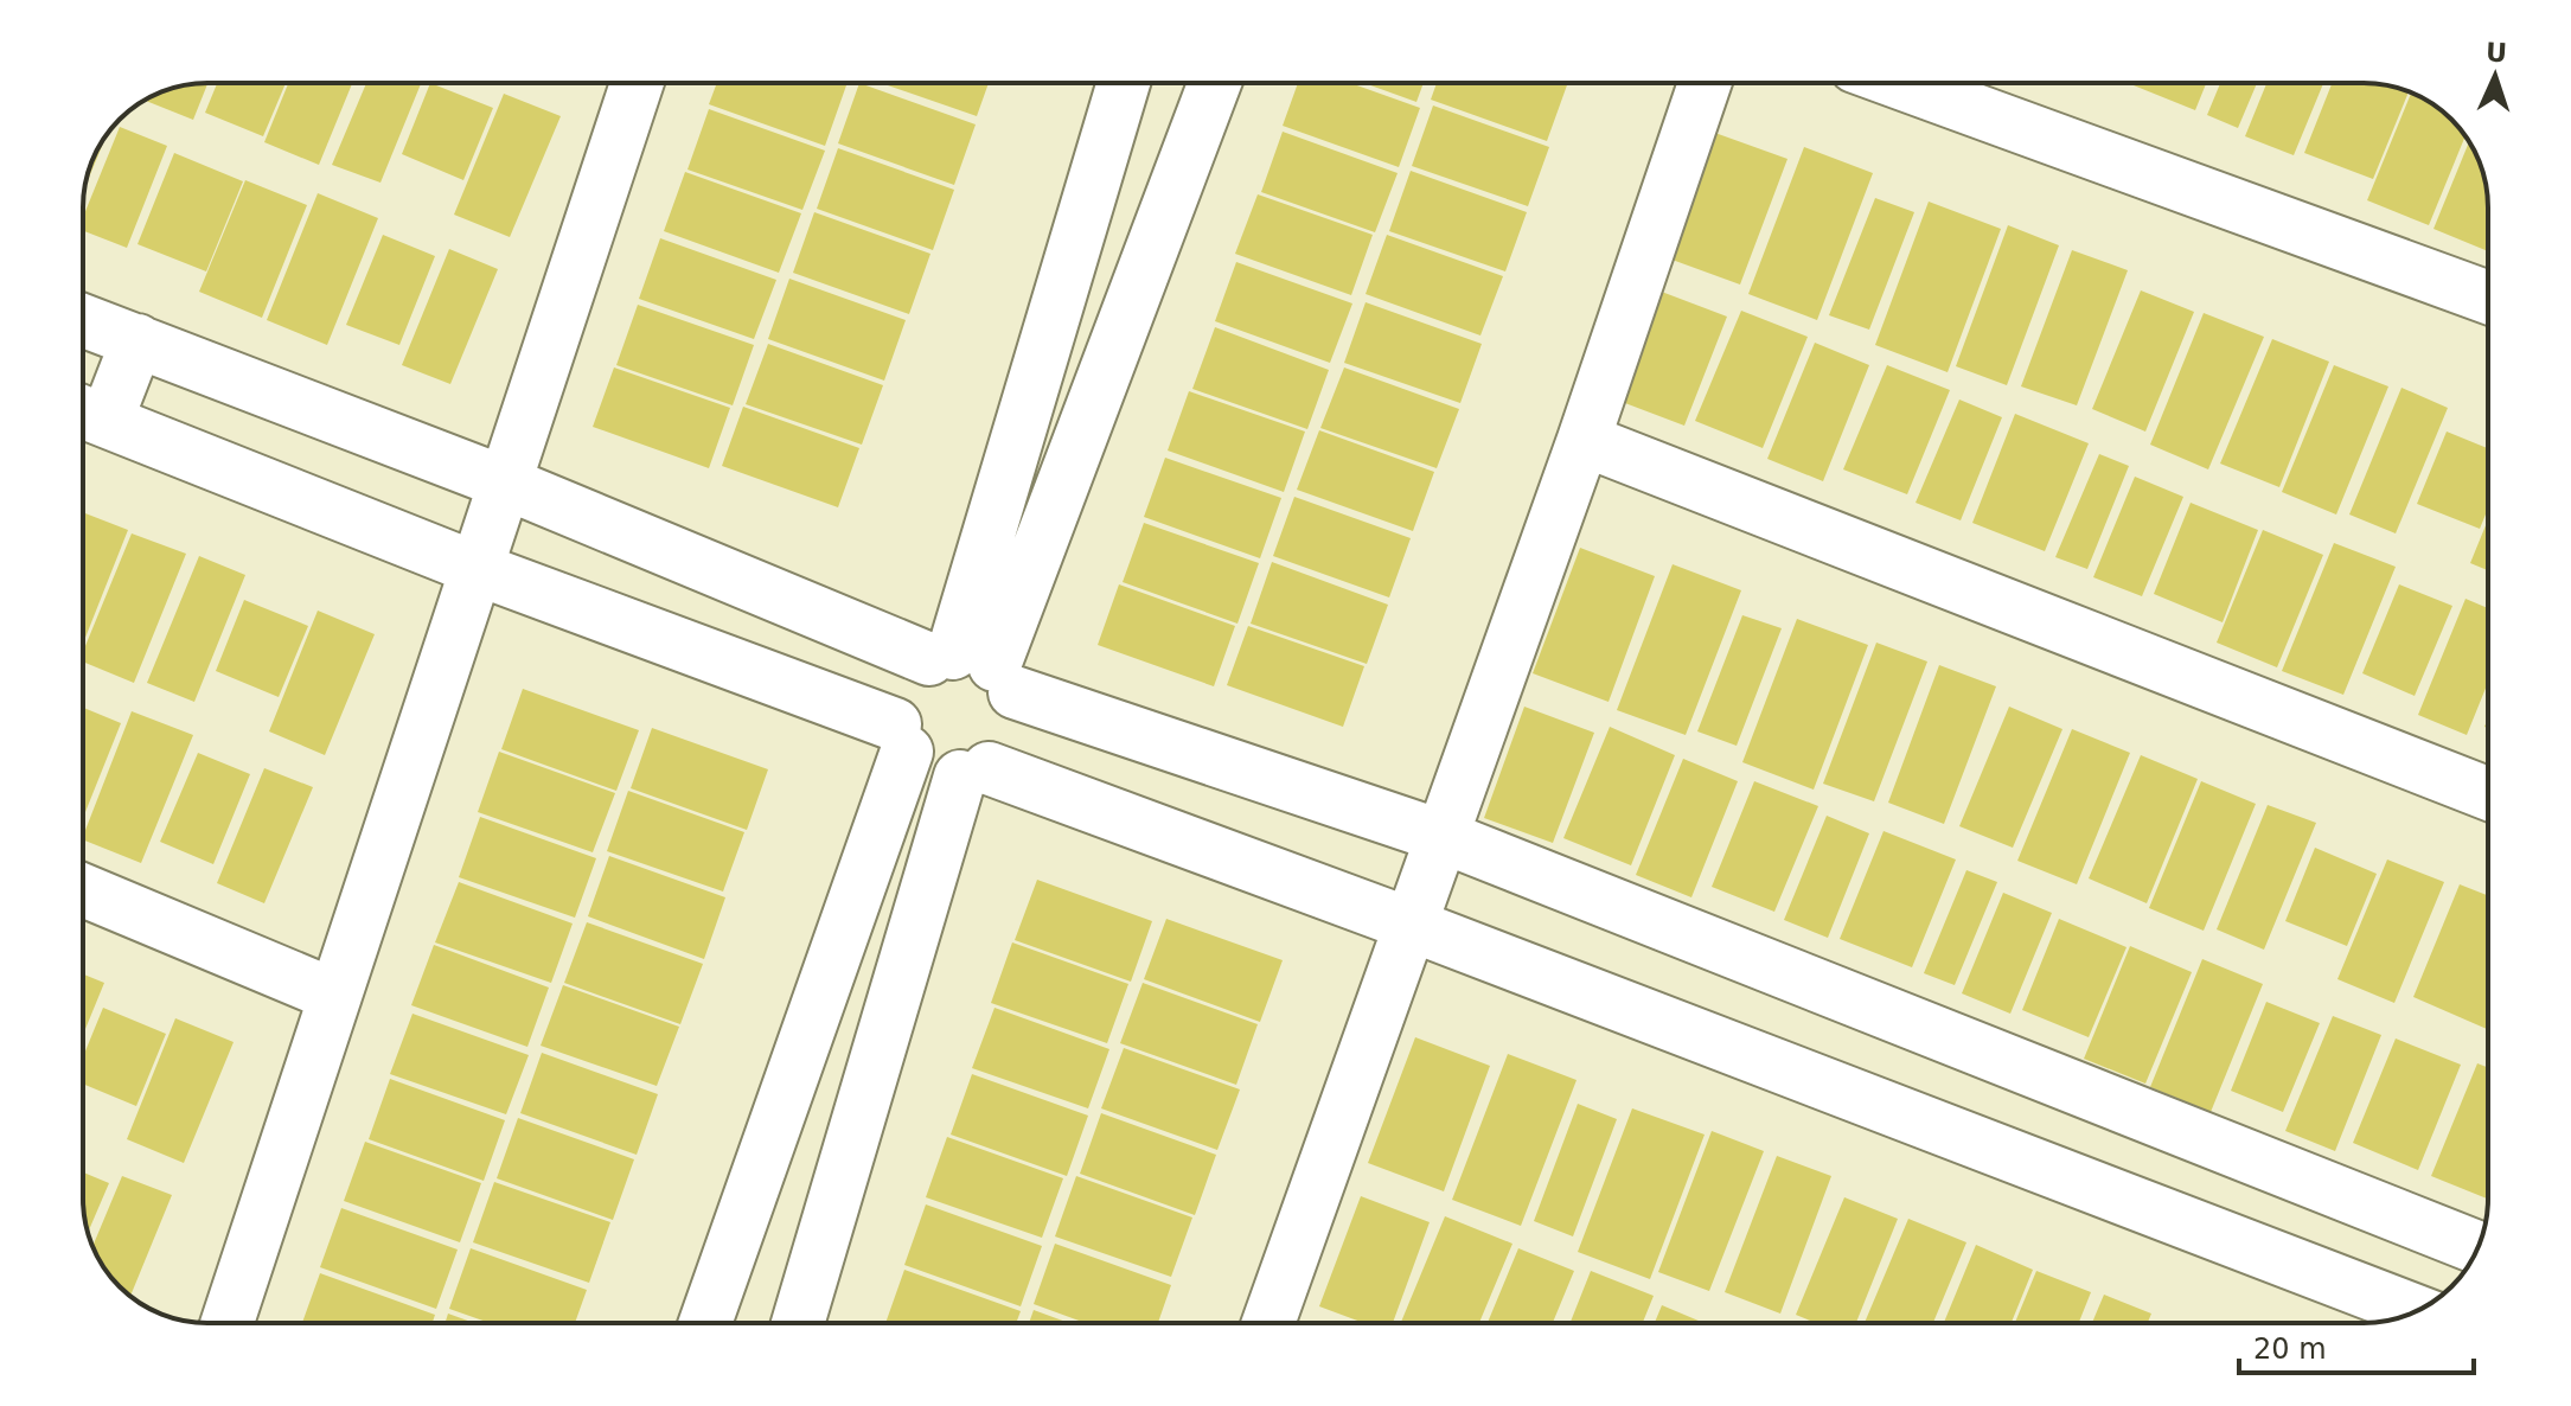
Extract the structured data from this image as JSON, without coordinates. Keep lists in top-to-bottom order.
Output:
{
  "scale_bar": "20 m",
  "north": "top"
}
